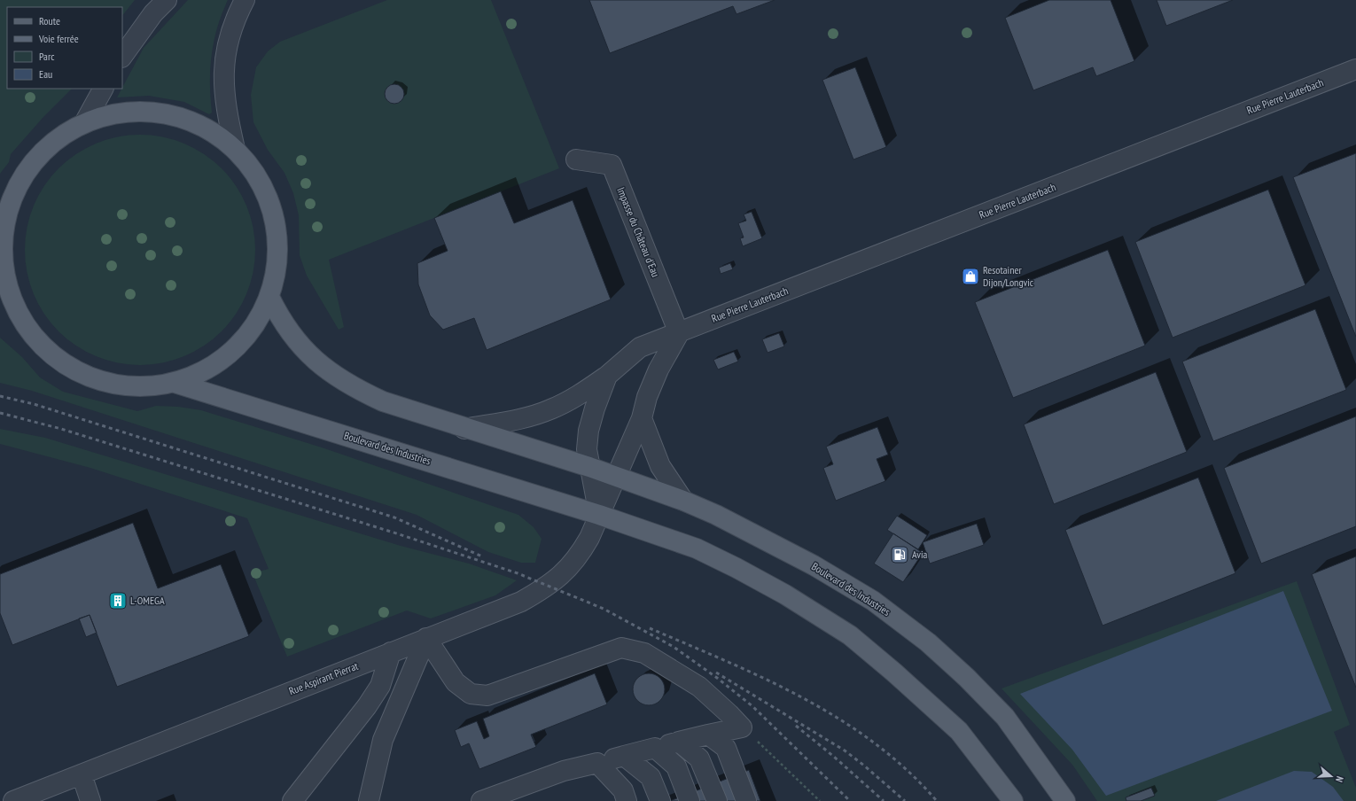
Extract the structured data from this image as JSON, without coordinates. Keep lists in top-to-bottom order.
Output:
{
  "streets": {
    "main road": ["Boulevard des Industries"],
    "street": ["Rue Pierre Lauterbach", "Impasse du Château d'Eau", "Rue Aspirant Pierrat"]
  },
  "crossings": [
    ["Rue Pierre Lauterbach", "Impasse du Château d'Eau"],
    ["Rue Pierre Lauterbach", "Boulevard des Industries"],
    ["Boulevard des Industries", "Rue Aspirant Pierrat"]
  ],
  "places": {
    "shop": ["Resotainer Dijon/Longvic"],
    "fuel station": ["Avia"],
    "building": ["L-OMEGA"]
  },
  "legend": [
    "Route",
    "Voie ferrée",
    "Parc",
    "Eau"
  ],
  "north": "right"
}
